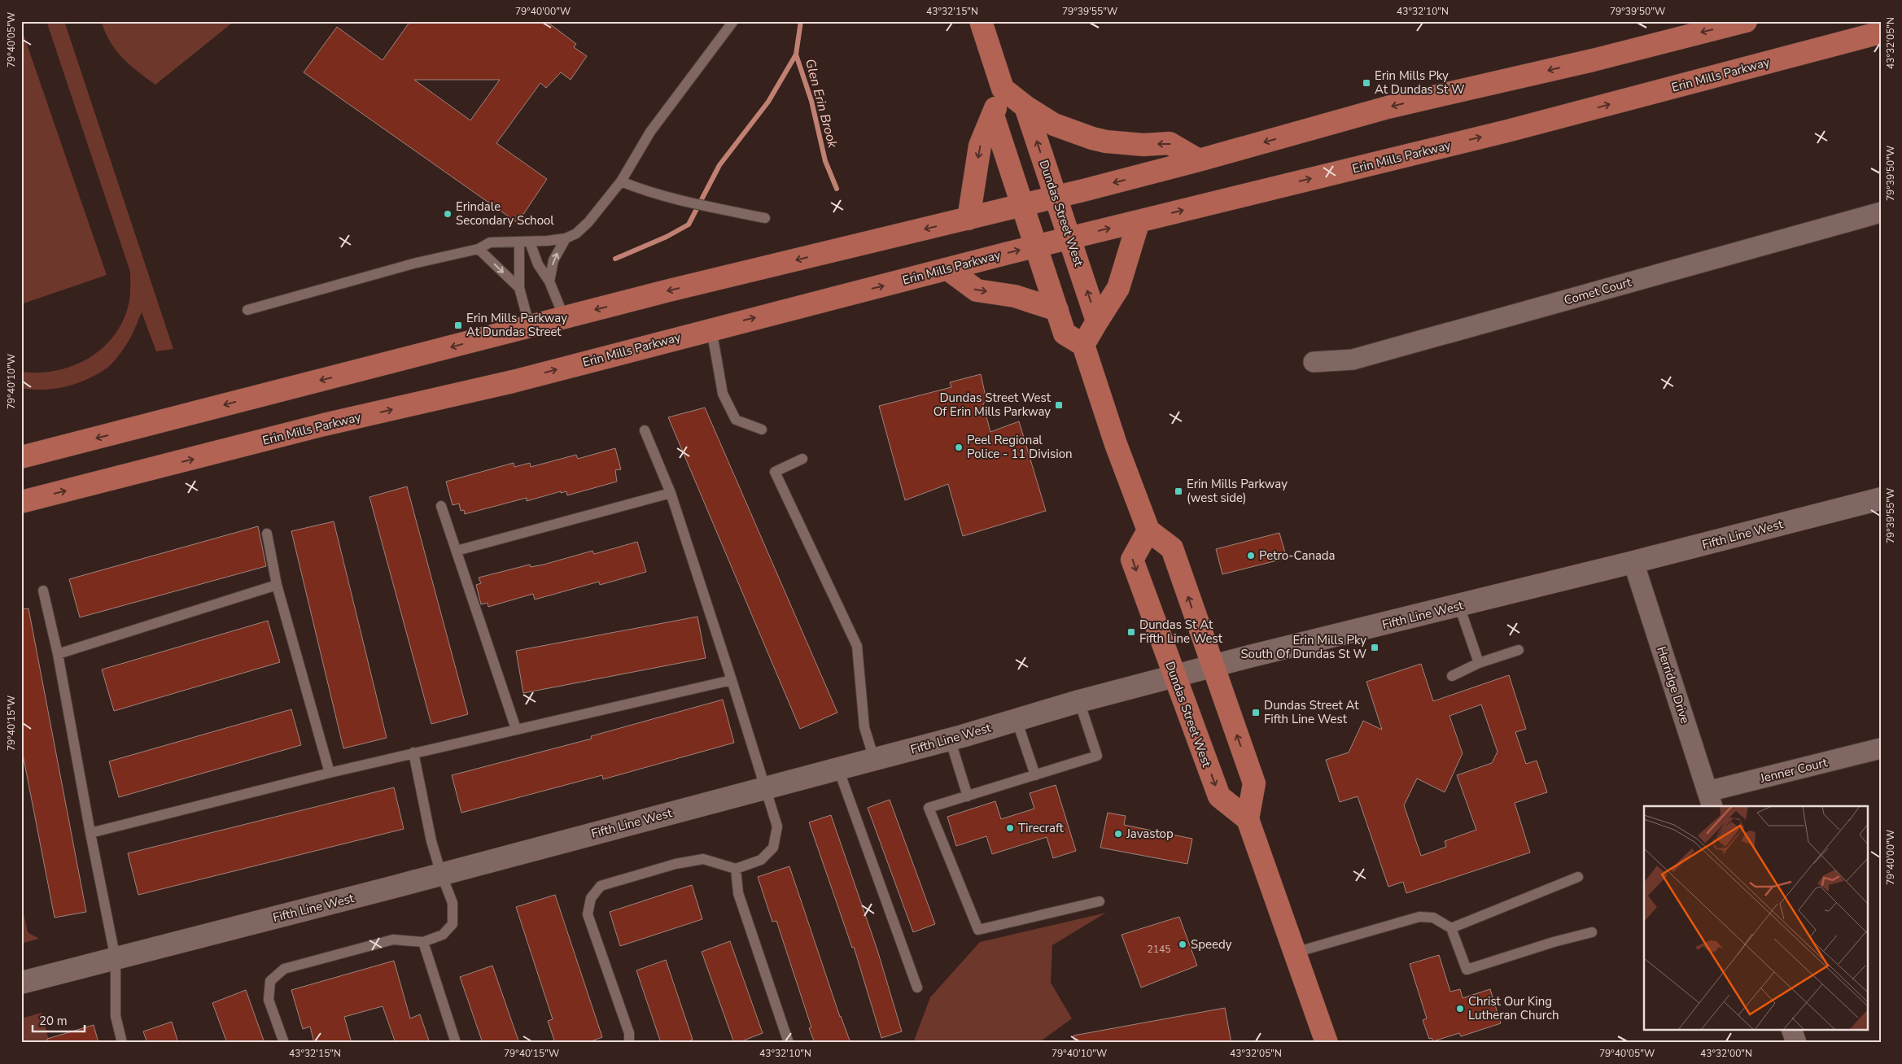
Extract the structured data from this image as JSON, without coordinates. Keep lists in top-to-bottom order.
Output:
{
  "streets": {
    "main road": ["Erin Mills Parkway", "Dundas Street West"],
    "street": [
      "Comet Court",
      "Fifth Line West",
      "Herridge Drive",
      "Jenner Court"
    ]
  },
  "crossings": [
    ["Erin Mills Parkway", "Dundas Street West"],
    ["Dundas Street West", "Fifth Line West"],
    ["Fifth Line West", "Herridge Drive"],
    ["Herridge Drive", "Jenner Court"]
  ],
  "water": ["Glen Erin Brook"],
  "places": {
    "transit": [
      "Erin Mills Pky At Dundas St W",
      "Erin Mills Parkway At Dundas Street",
      "Dundas Street West Of Erin Mills Parkway",
      "Erin Mills Parkway (west side)",
      "Dundas St At Fifth Line West",
      "Erin Mills Pky South Of Dundas St W",
      "Dundas Street At Fifth Line West"
    ],
    "other": [
      "Erindale Secondary School",
      "Peel Regional Police - 11 Division",
      "Petro-Canada",
      "Tirecraft",
      "Javastop",
      "Speedy",
      "Christ Our King Lutheran Church"
    ]
  },
  "house_numbers": ["2145"],
  "scale_bar": "20 m",
  "coordinates": [
    "79°40'00\"W",
    "43°32'15\"N",
    "79°39'55\"W",
    "43°32'10\"N",
    "79°39'50\"W",
    "79°40'05\"W",
    "43°32'05\"N",
    "79°40'10\"W",
    "79°40'15\"W",
    "43°32'00\"N"
  ]
}
